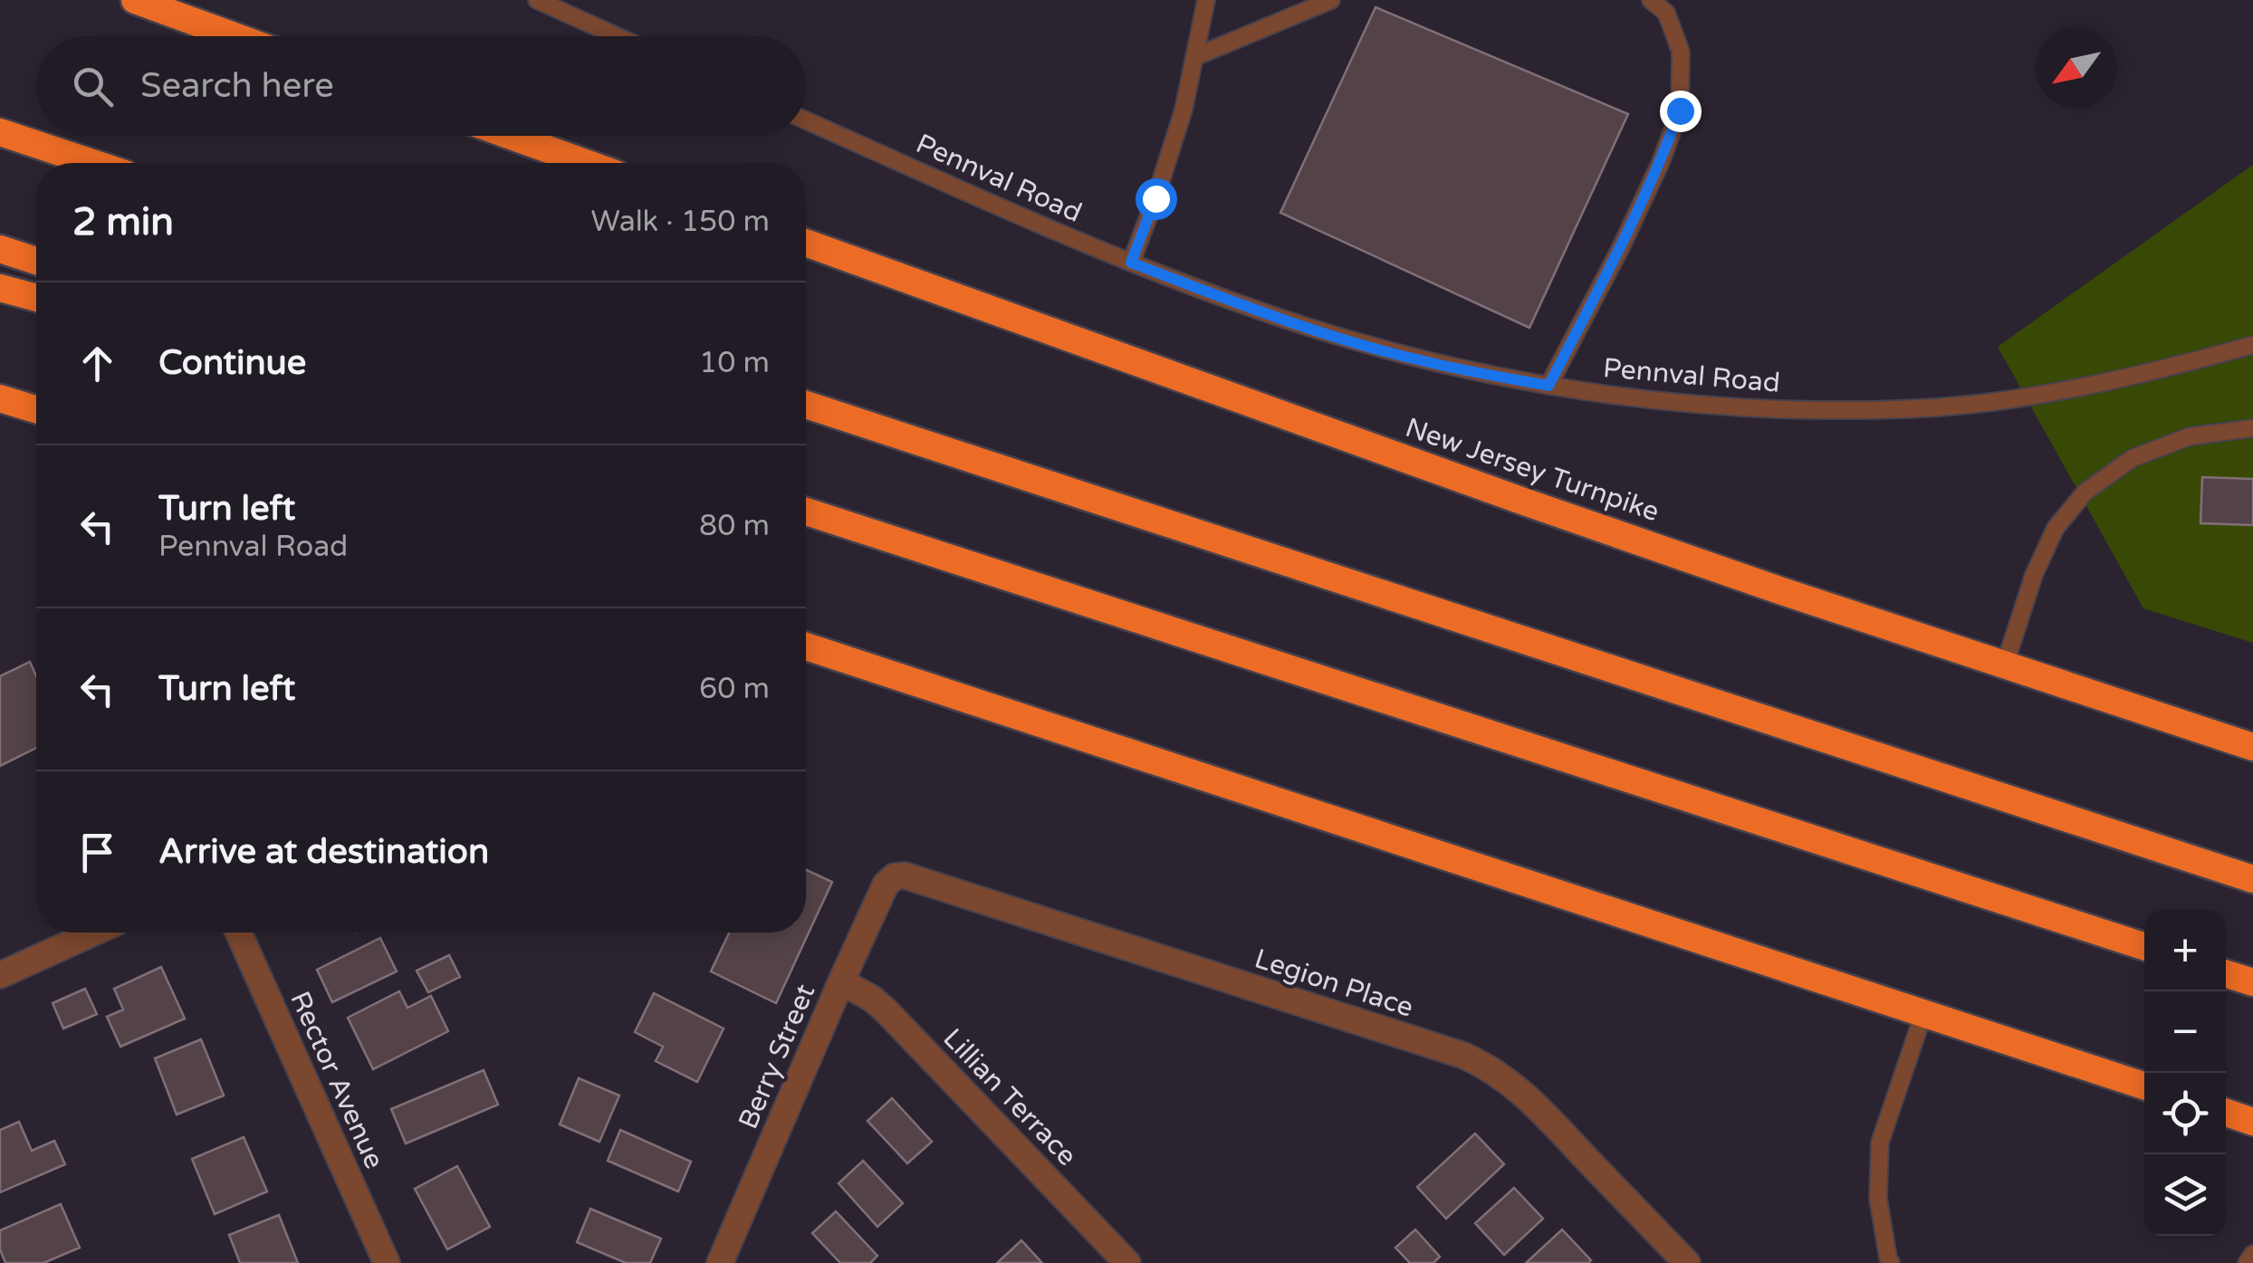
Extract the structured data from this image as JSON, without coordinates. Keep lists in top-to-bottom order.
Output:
{
  "streets": {
    "highway": ["New Jersey Turnpike"],
    "street": [
      "Legion Place",
      "Berry Street",
      "Rector Avenue",
      "Lillian Terrace"
    ],
    "lane": ["Pennval Road"]
  },
  "crossings": [
    ["Legion Place", "Berry Street"],
    ["Berry Street", "Lillian Terrace"]
  ],
  "north": "bottom left",
  "page": {
    "search": "Search here",
    "heading": ["2 min", "Walk · 150 m"],
    "list": [
      ["Continue", "10 m"],
      ["Turn left", "Pennval Road", "80 m"],
      ["Turn left", "60 m"],
      "Arrive at destination"
    ],
    "map_buttons": ["+", "−"]
  }
}
